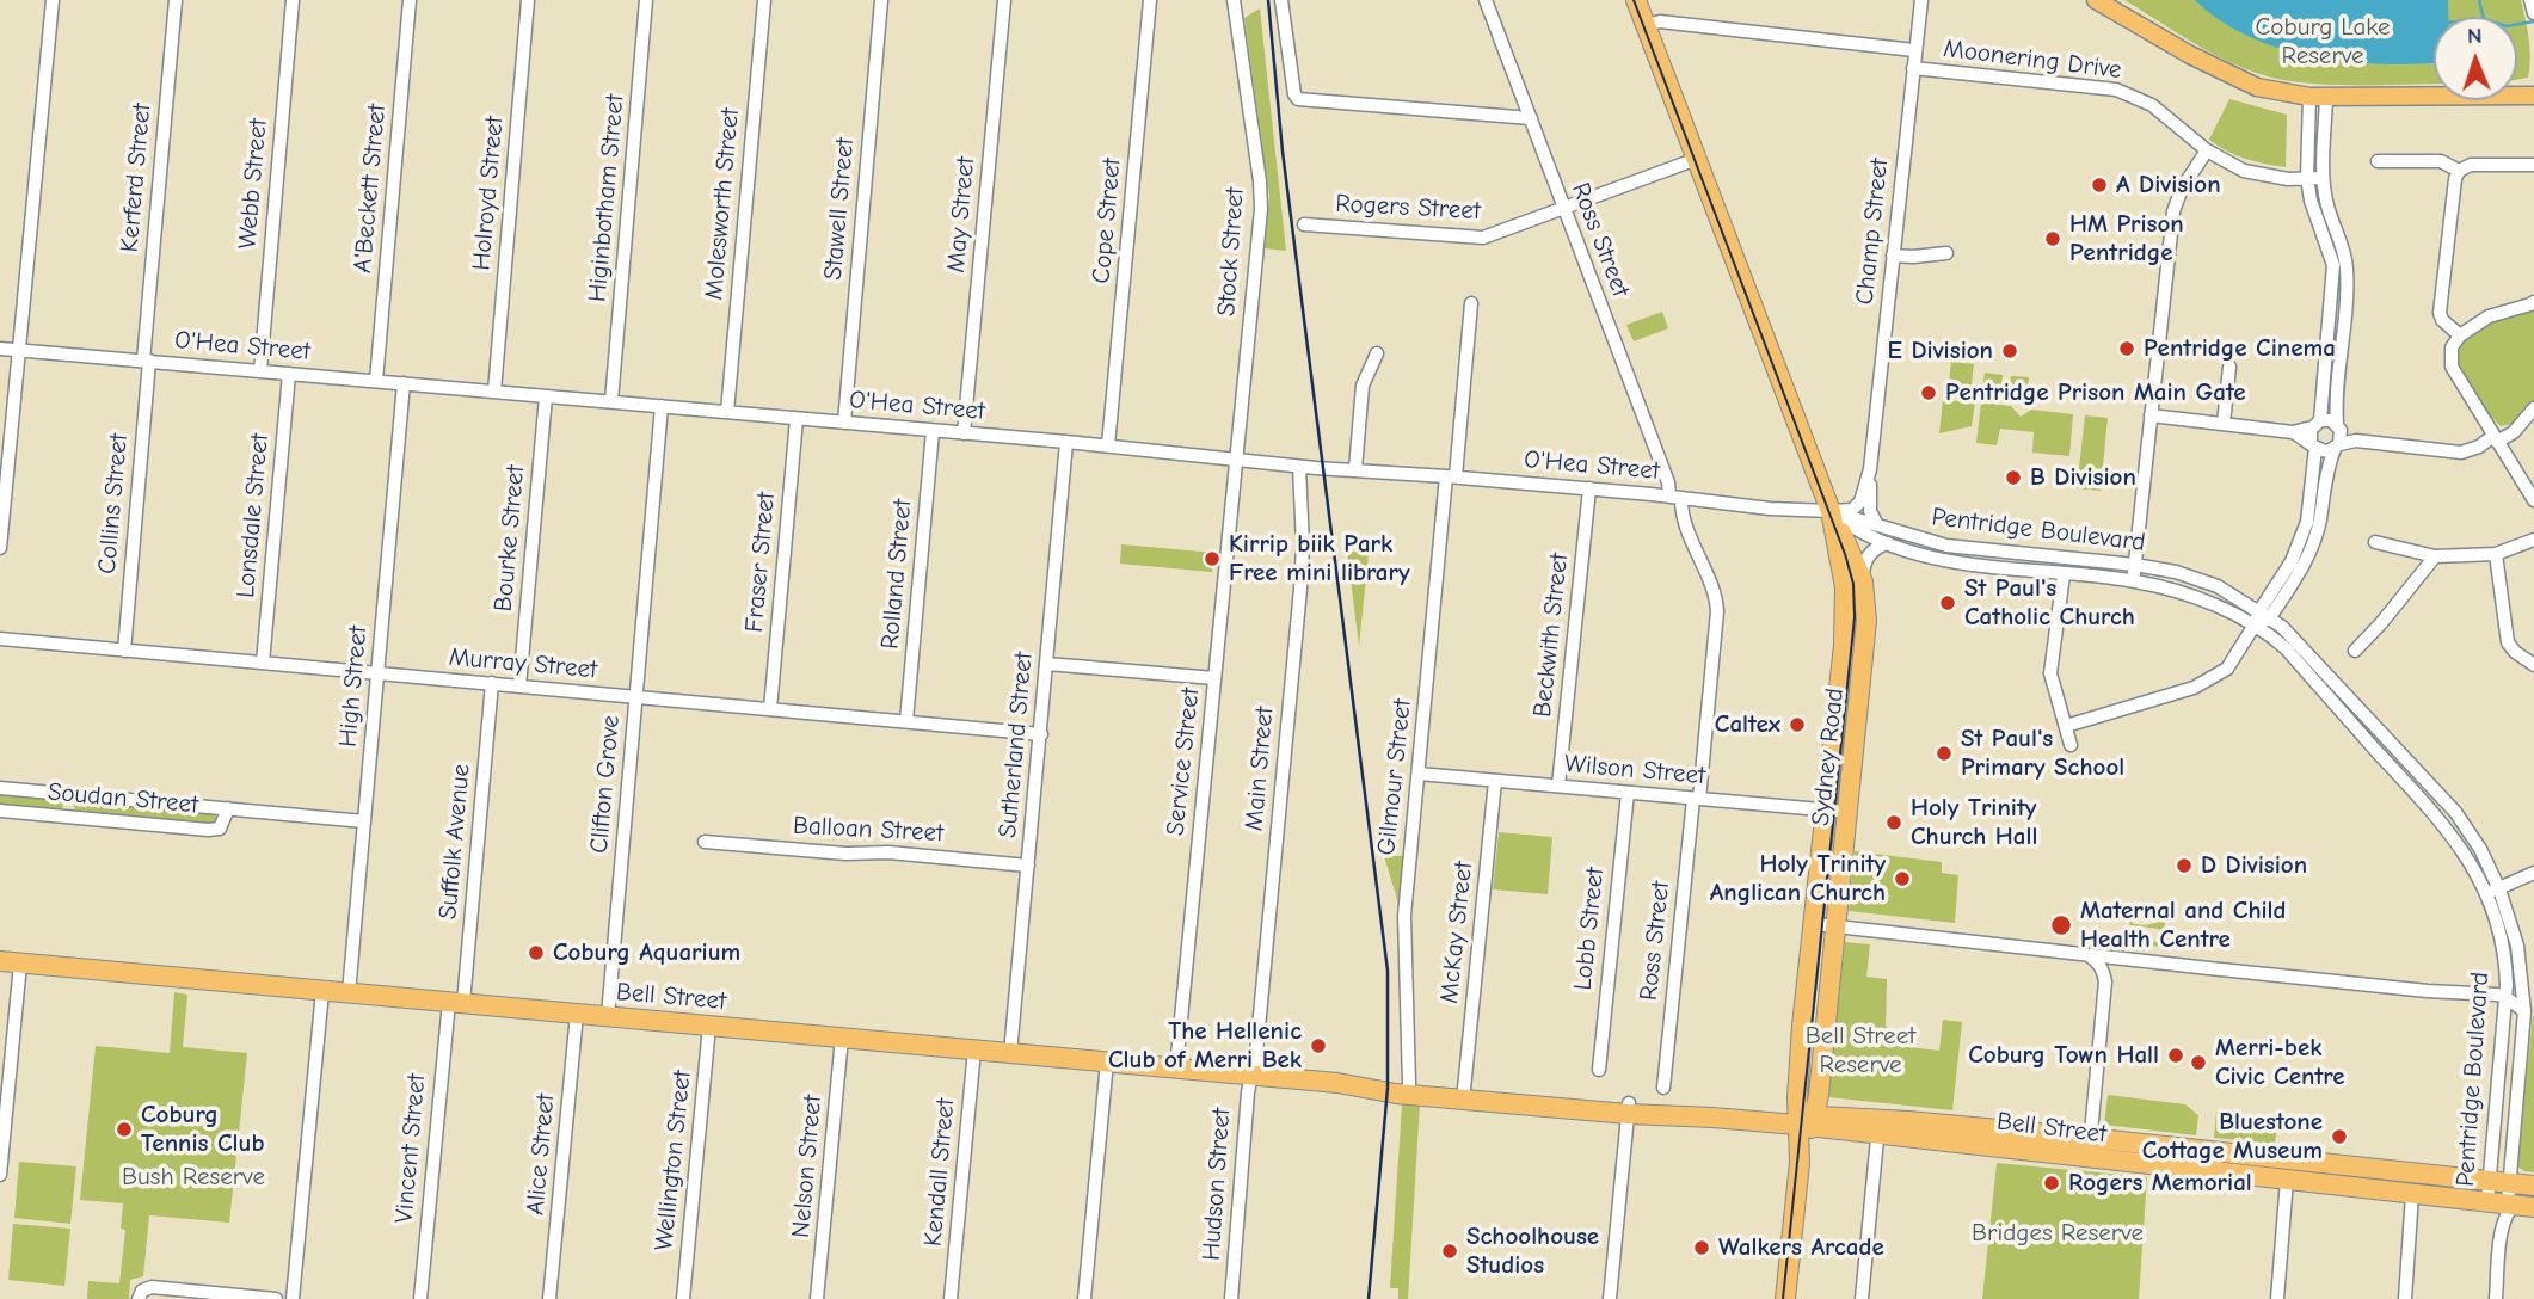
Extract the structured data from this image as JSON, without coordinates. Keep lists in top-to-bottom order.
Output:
{
  "streets": {
    "highway": ["Sydney Road", "Bell Street"],
    "street": [
      "Moonering Drive",
      "Kerferd Street",
      "Webb Street",
      "A'Beckett Street",
      "Holroyd Street",
      "Higinbotham Street",
      "Molesworth Street",
      "Rogers Street",
      "Stawell Street",
      "May Street",
      "Cope Street",
      "Champ Street",
      "Ross Street",
      "Stock Street",
      "O'Hea Street",
      "Collins Street",
      "Lonsdale Street",
      "Pentridge Boulevard",
      "Bourke Street",
      "Fraser Street",
      "Rolland Street",
      "Beckwith Street",
      "Murray Street",
      "High Street",
      "Sutherland Street",
      "Service Street",
      "Main Street",
      "Wilson Street",
      "Gilmour Street",
      "Clifton Grove",
      "Soudan Street",
      "Balloan Street",
      "Suffolk Avenue",
      "Lobb Street",
      "McKay Street",
      "Vincent Street",
      "Alice Street",
      "Wellington Street",
      "Nelson Street",
      "Kendall Street",
      "Hudson Street"
    ]
  },
  "crossings": [
    ["Moonering Drive", "Champ Street"],
    ["Kerferd Street", "O'Hea Street"],
    ["Kerferd Street", "Collins Street"],
    ["Webb Street", "O'Hea Street"],
    ["A'Beckett Street", "O'Hea Street"],
    ["Holroyd Street", "O'Hea Street"],
    ["Higinbotham Street", "O'Hea Street"],
    ["Molesworth Street", "O'Hea Street"],
    ["Rogers Street", "Ross Street"],
    ["Rogers Street", "Sydney Road"],
    ["Stawell Street", "O'Hea Street"],
    ["May Street", "O'Hea Street"],
    ["Cope Street", "O'Hea Street"],
    ["Champ Street", "O'Hea Street"],
    ["Champ Street", "Pentridge Boulevard"],
    ["Champ Street", "Sydney Road"],
    ["Ross Street", "O'Hea Street"],
    ["Ross Street", "Wilson Street"],
    ["Stock Street", "O'Hea Street"],
    ["Stock Street", "Service Street"],
    ["O'Hea Street", "Collins Street"],
    ["O'Hea Street", "Lonsdale Street"],
    ["O'Hea Street", "Pentridge Boulevard"],
    ["O'Hea Street", "Bourke Street"],
    ["O'Hea Street", "Fraser Street"],
    ["O'Hea Street", "Rolland Street"],
    ["O'Hea Street", "Beckwith Street"],
    ["O'Hea Street", "High Street"],
    ["O'Hea Street", "Sutherland Street"],
    ["O'Hea Street", "Sydney Road"],
    ["O'Hea Street", "Service Street"],
    ["O'Hea Street", "Main Street"],
    ["O'Hea Street", "Gilmour Street"],
    ["O'Hea Street", "Clifton Grove"],
    ["Collins Street", "Murray Street"],
    ["Lonsdale Street", "Murray Street"],
    ["Pentridge Boulevard", "Sydney Road"],
    ["Pentridge Boulevard", "Bell Street"],
    ["Bourke Street", "Murray Street"],
    ["Fraser Street", "Murray Street"],
    ["Rolland Street", "Murray Street"],
    ["Beckwith Street", "Wilson Street"],
    ["Murray Street", "High Street"],
    ["Murray Street", "Sutherland Street"],
    ["Murray Street", "Clifton Grove"],
    ["Murray Street", "Suffolk Avenue"],
    ["High Street", "Soudan Street"],
    ["High Street", "Bell Street"],
    ["Sutherland Street", "Balloan Street"],
    ["Sutherland Street", "Bell Street"],
    ["Sydney Road", "Wilson Street"],
    ["Sydney Road", "Bell Street"],
    ["Service Street", "Bell Street"],
    ["Main Street", "Bell Street"],
    ["Main Street", "Hudson Street"],
    ["Wilson Street", "Gilmour Street"],
    ["Wilson Street", "Lobb Street"],
    ["Wilson Street", "McKay Street"],
    ["Gilmour Street", "Bell Street"],
    ["Clifton Grove", "Bell Street"],
    ["Suffolk Avenue", "Bell Street"],
    ["Suffolk Avenue", "Vincent Street"],
    ["McKay Street", "Bell Street"],
    ["Bell Street", "Vincent Street"],
    ["Bell Street", "Alice Street"],
    ["Bell Street", "Wellington Street"],
    ["Bell Street", "Nelson Street"],
    ["Bell Street", "Kendall Street"],
    ["Bell Street", "Hudson Street"]
  ],
  "parks": [
    "Coburg Lake Reserve",
    "Bell Street Reserve",
    "Bush Reserve",
    "Bridges Reserve"
  ],
  "places": [
    "A Division",
    "HM Prison Pentridge",
    "Pentridge Cinema",
    "E Division",
    "Pentridge Prison Main Gate",
    "B Division",
    "Kirrip biik Park Free mini library",
    "St Paul's Catholic Church",
    "Caltex",
    "St Paul's Primary School",
    "Holy Trinity Church Hall",
    "D Division",
    "Holy Trinity Anglican Church",
    "Maternal and Child Health Centre",
    "Coburg Aquarium",
    "The Hellenic Club of Merri Bek",
    "Coburg Town Hall",
    "Merri-bek Civic Centre",
    "Coburg Tennis Club",
    "Bluestone Cottage Museum",
    "Rogers Memorial",
    "Walkers Arcade",
    "Schoolhouse Studios"
  ],
  "north": "top"
}
